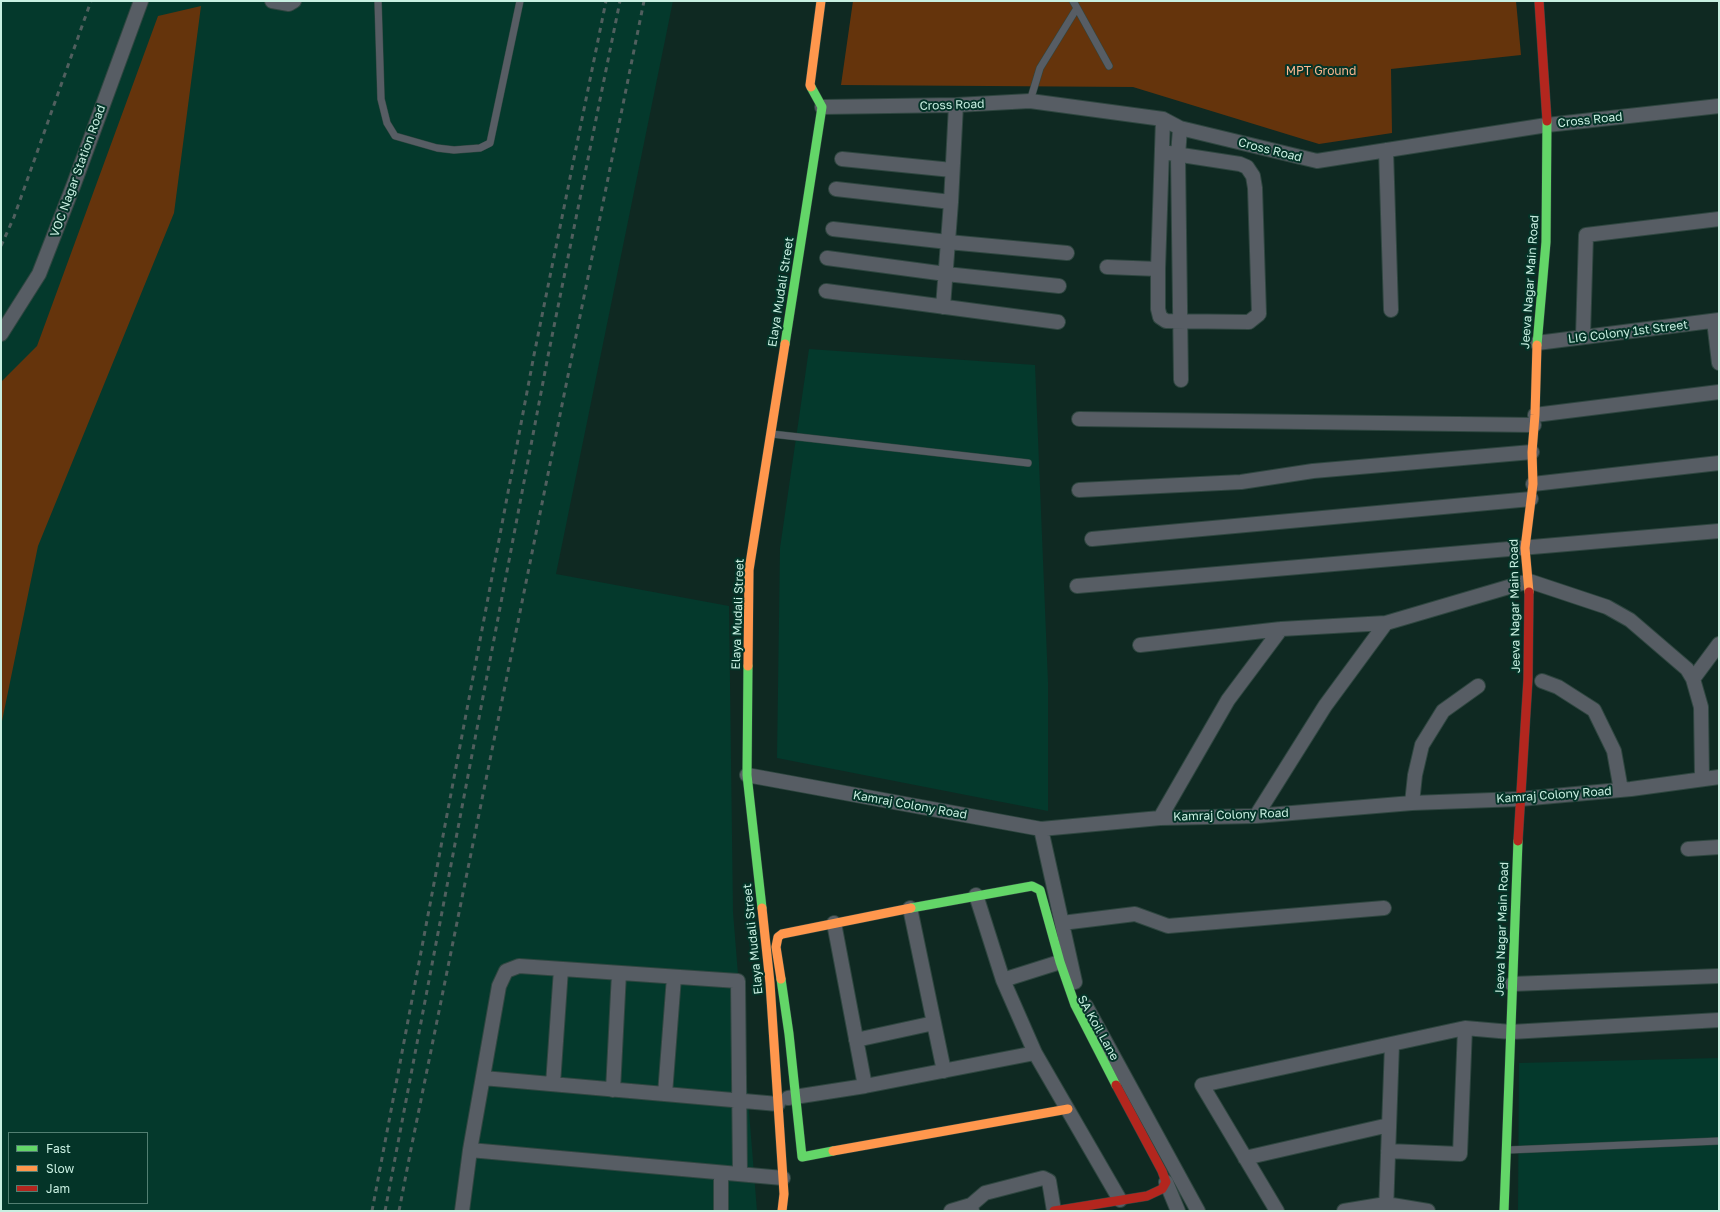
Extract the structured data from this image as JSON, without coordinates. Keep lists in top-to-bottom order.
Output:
{
  "streets": {
    "street": [
      "Cross Road",
      "VOC Nagar Station Road",
      "Jeeva Nagar Main Road",
      "Elaya Mudali Street",
      "LIG Colony 1st Street",
      "Kamraj Colony Road",
      "SA Koil Lane"
    ]
  },
  "crossings": [
    ["Cross Road", "Jeeva Nagar Main Road"],
    ["Cross Road", "Elaya Mudali Street"],
    ["Jeeva Nagar Main Road", "LIG Colony 1st Street"],
    ["Jeeva Nagar Main Road", "Kamraj Colony Road"],
    ["Elaya Mudali Street", "Kamraj Colony Road"],
    ["Kamraj Colony Road", "SA Koil Lane"]
  ],
  "parks": ["MPT Ground"],
  "legend": ["Fast", "Slow", "Jam"]
}
